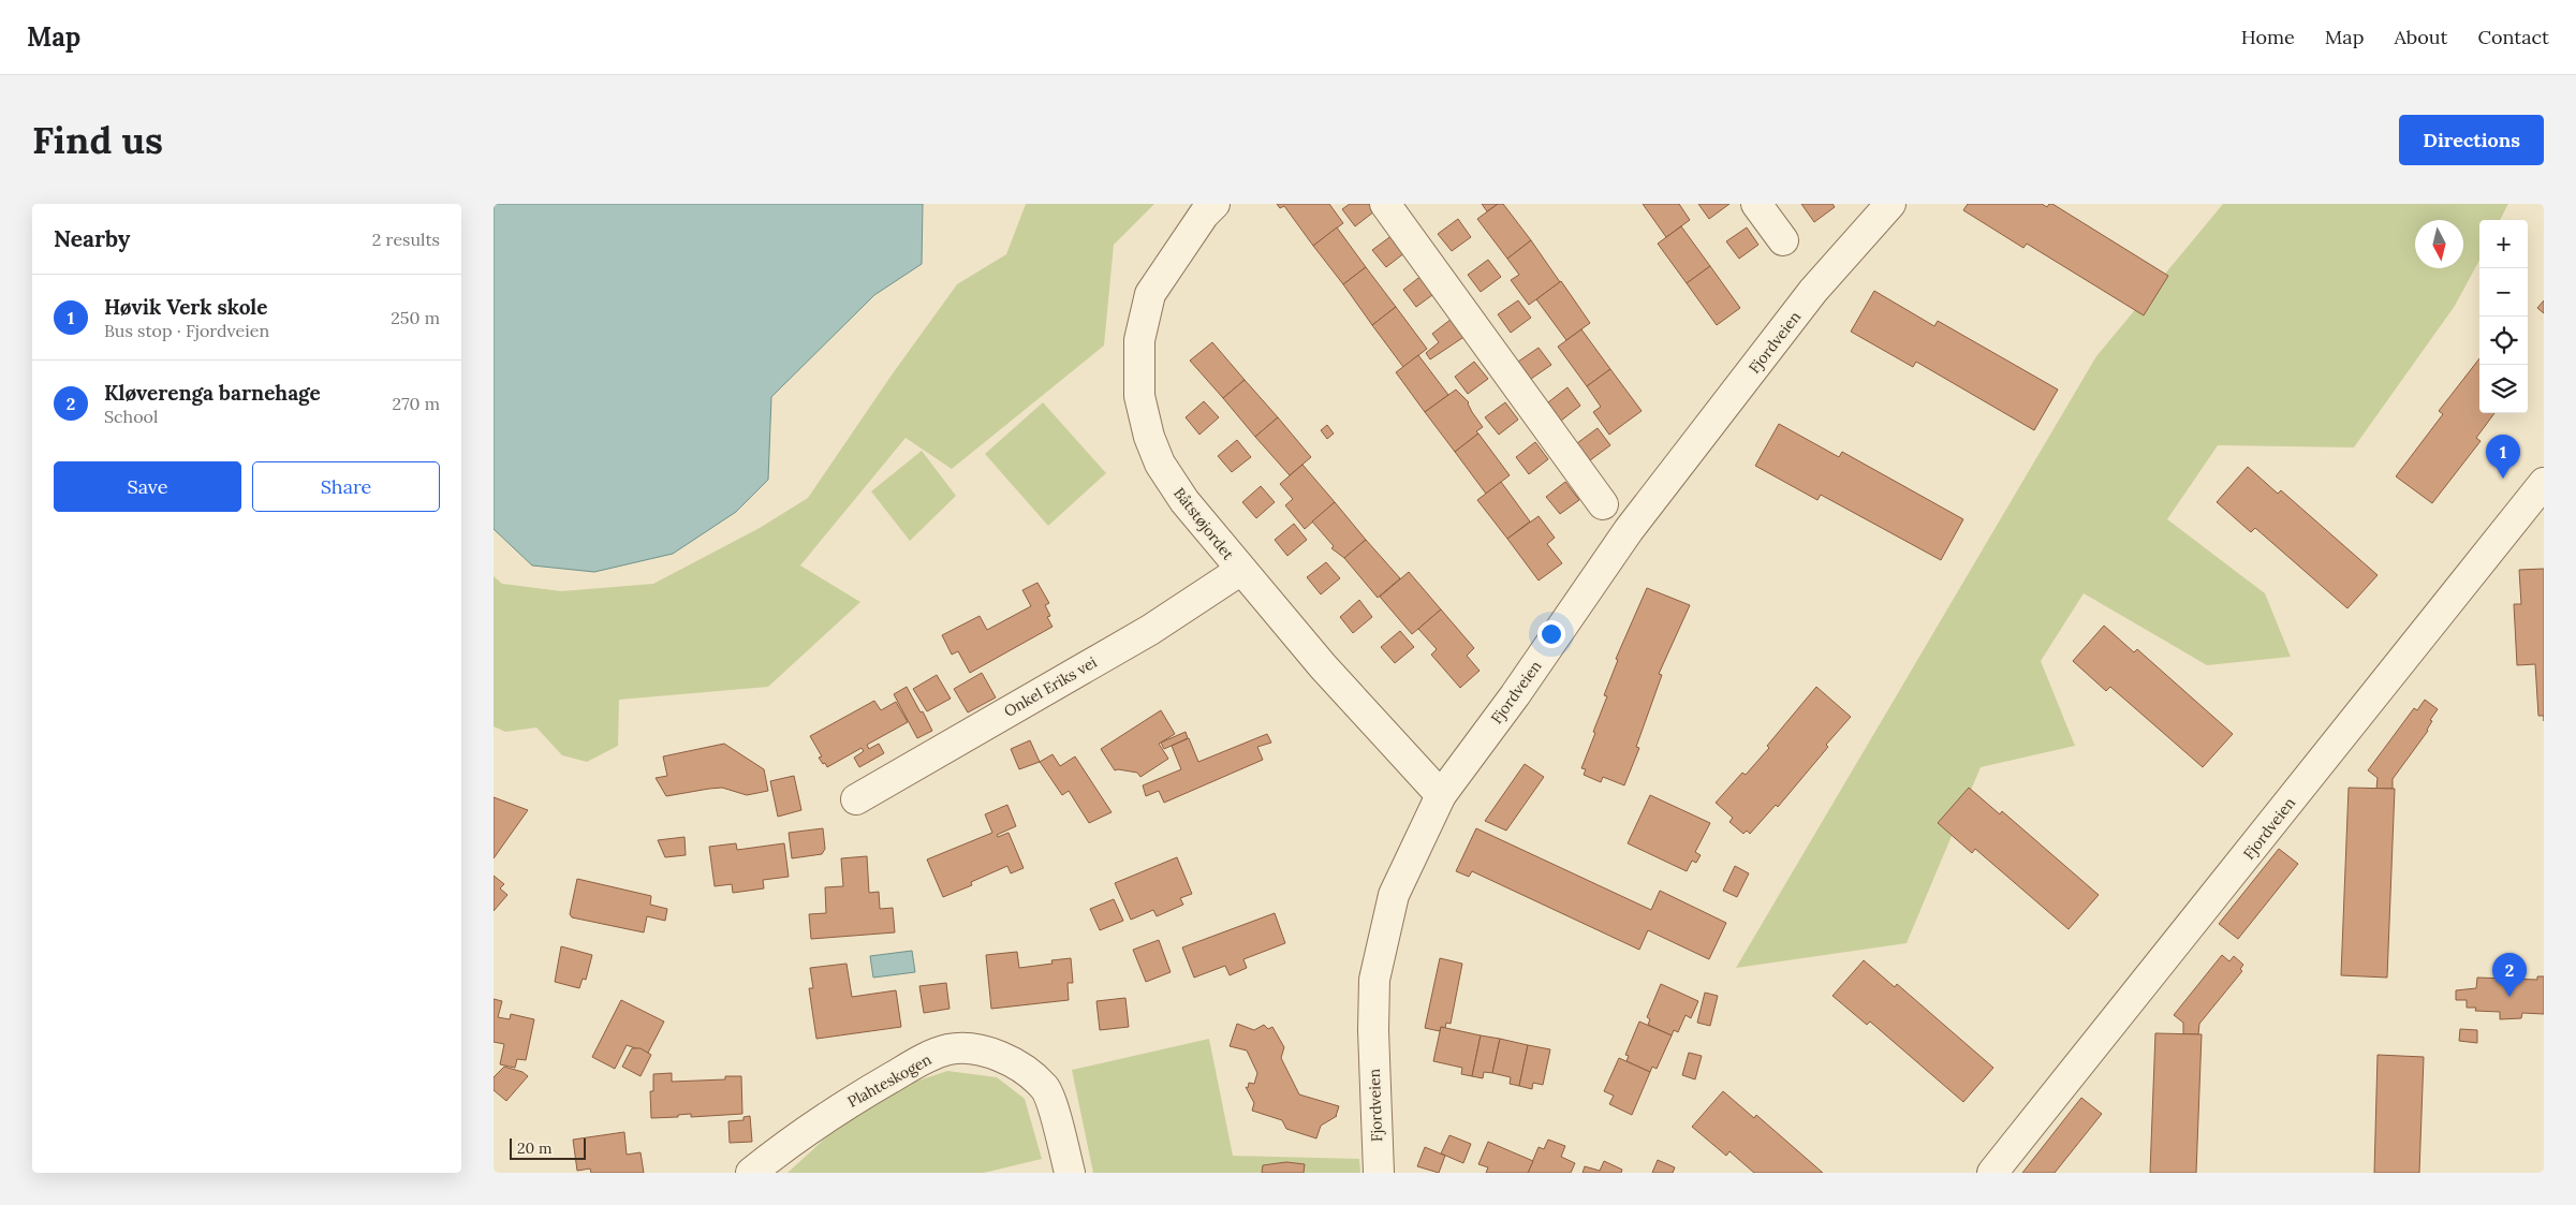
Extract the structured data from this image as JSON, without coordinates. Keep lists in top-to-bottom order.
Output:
{
  "streets": {
    "street": [
      "Fjordveien",
      "Båtstøjordet",
      "Onkel Eriks vei",
      "Plahteskogen"
    ]
  },
  "crossings": [
    ["Fjordveien", "Båtstøjordet"],
    ["Båtstøjordet", "Onkel Eriks vei"]
  ],
  "scale_bar": "20 m",
  "north": "bottom",
  "page": {
    "header": "Map",
    "nav": [
      "Home",
      "Map",
      "About",
      "Contact"
    ],
    "buttons": [
      "Directions",
      ["Save", "Share"]
    ],
    "title": "Find us",
    "heading": ["Nearby", "2 results"],
    "map_buttons": ["+", "−"],
    "list": [
      {
        "mark": "1",
        "name": "Høvik Verk skole",
        "note": "Bus stop · Fjordveien",
        "value": "250 m"
      },
      {
        "mark": "2",
        "name": "Kløverenga barnehage",
        "note": "School",
        "value": "270 m"
      }
    ],
    "pins": ["1", "2"],
    "scale": "20 m"
  }
}
